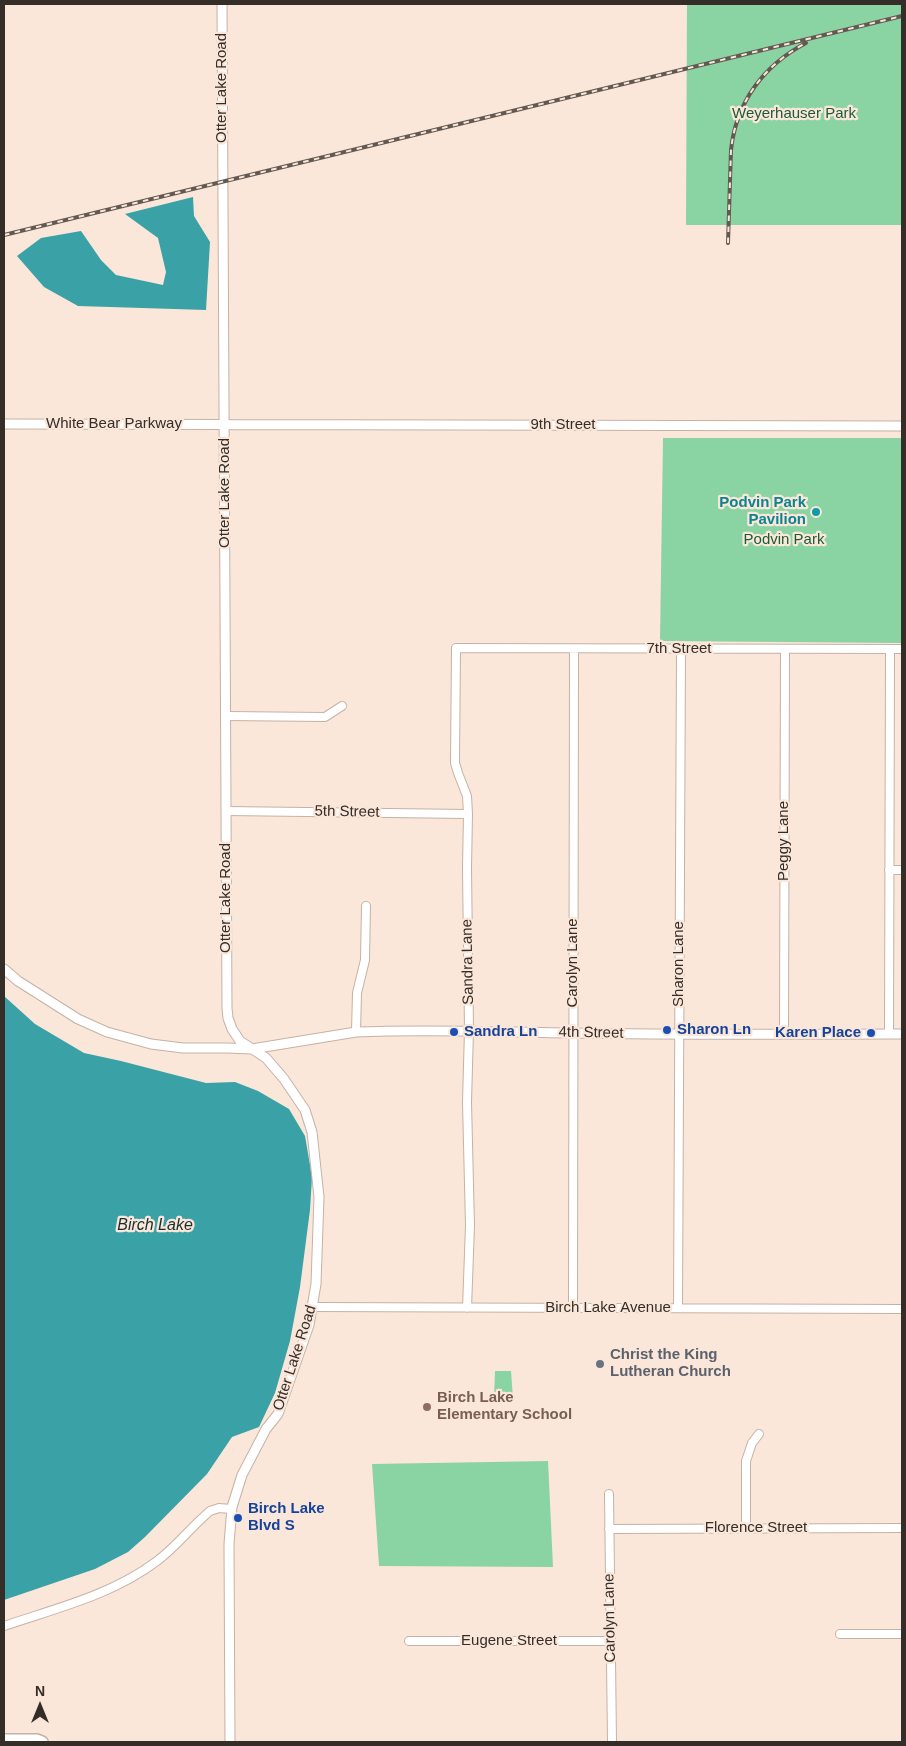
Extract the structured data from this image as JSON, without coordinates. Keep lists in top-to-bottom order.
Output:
{
  "streets": {
    "street": [
      "Otter Lake Road",
      "White Bear Parkway",
      "9th Street",
      "7th Street",
      "5th Street",
      "Peggy Lane",
      "Sandra Lane",
      "Carolyn Lane",
      "Sharon Lane",
      "4th Street",
      "Birch Lake Avenue",
      "Florence Street",
      "Eugene Street"
    ]
  },
  "crossings": [
    ["Otter Lake Road", "White Bear Parkway"],
    ["Otter Lake Road", "9th Street"],
    ["Otter Lake Road", "5th Street"],
    ["Otter Lake Road", "4th Street"],
    ["Otter Lake Road", "Birch Lake Avenue"],
    ["White Bear Parkway", "9th Street"],
    ["7th Street", "Peggy Lane"],
    ["7th Street", "Sandra Lane"],
    ["7th Street", "Carolyn Lane"],
    ["7th Street", "Sharon Lane"],
    ["5th Street", "Sandra Lane"],
    ["Peggy Lane", "4th Street"],
    ["Sandra Lane", "4th Street"],
    ["Sandra Lane", "Birch Lake Avenue"],
    ["Carolyn Lane", "4th Street"],
    ["Carolyn Lane", "Birch Lake Avenue"],
    ["Carolyn Lane", "Florence Street"],
    ["Carolyn Lane", "Eugene Street"],
    ["Sharon Lane", "4th Street"],
    ["Sharon Lane", "Birch Lake Avenue"]
  ],
  "water": ["Birch Lake"],
  "parks": ["Weyerhauser Park", "Podvin Park"],
  "places": [
    "Podvin Park Pavilion",
    "Sharon Ln",
    "Sandra Ln",
    "Karen Place",
    "Christ the King Lutheran Church",
    "Birch Lake Elementary School",
    "Birch Lake Blvd S"
  ],
  "north": "top"
}
